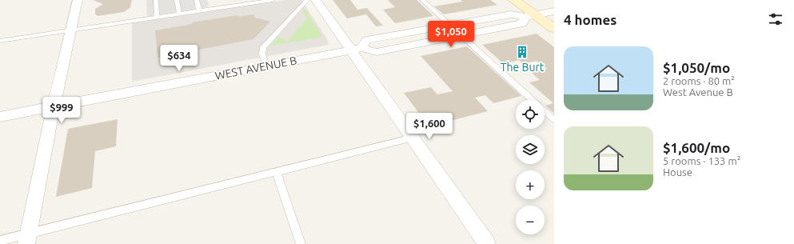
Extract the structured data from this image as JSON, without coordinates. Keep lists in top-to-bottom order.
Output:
{
  "streets": {
    "street": ["WEST AVENUE B"]
  },
  "places": {
    "building": ["The Burt"]
  },
  "page": {
    "heading": "4 homes",
    "price": [
      "$1,050",
      "$634",
      "$999",
      "$1,600"
    ],
    "list": [
      {
        "name": "$1,050/mo",
        "note": "2 rooms · 80 m² · West Avenue B"
      },
      {
        "name": "$1,600/mo",
        "note": "5 rooms · 133 m² · House"
      }
    ],
    "map_buttons": ["+", "−"]
  }
}
